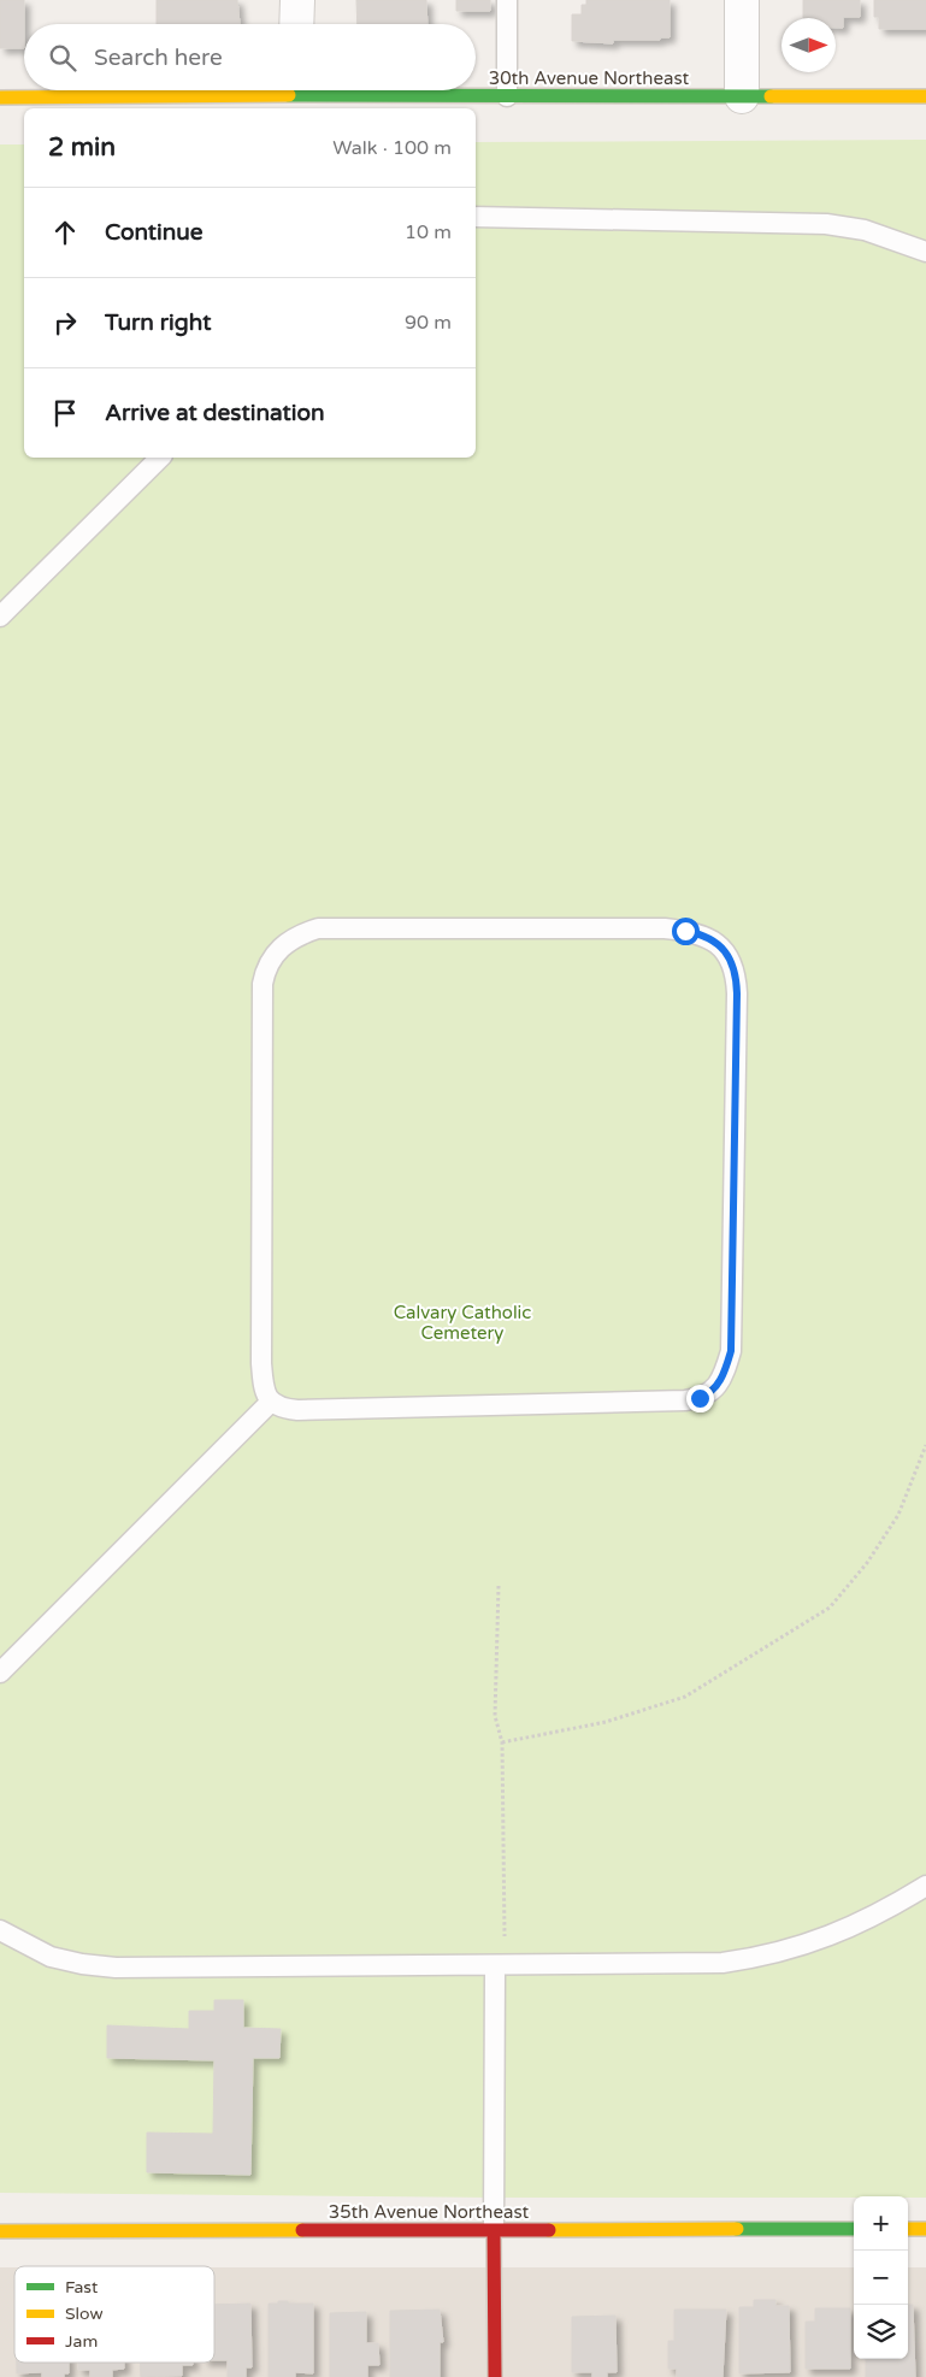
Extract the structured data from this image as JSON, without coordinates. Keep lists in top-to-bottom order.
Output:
{
  "streets": {
    "street": ["30th Avenue Northeast", "35th Avenue Northeast"]
  },
  "parks": ["Calvary Catholic Cemetery"],
  "legend": ["Fast", "Slow", "Jam"],
  "north": "right",
  "page": {
    "search": "Search here",
    "heading": ["2 min", "Walk · 100 m"],
    "list": [
      ["Continue", "10 m"],
      ["Turn right", "90 m"],
      "Arrive at destination"
    ],
    "map_buttons": ["+", "−"]
  }
}
